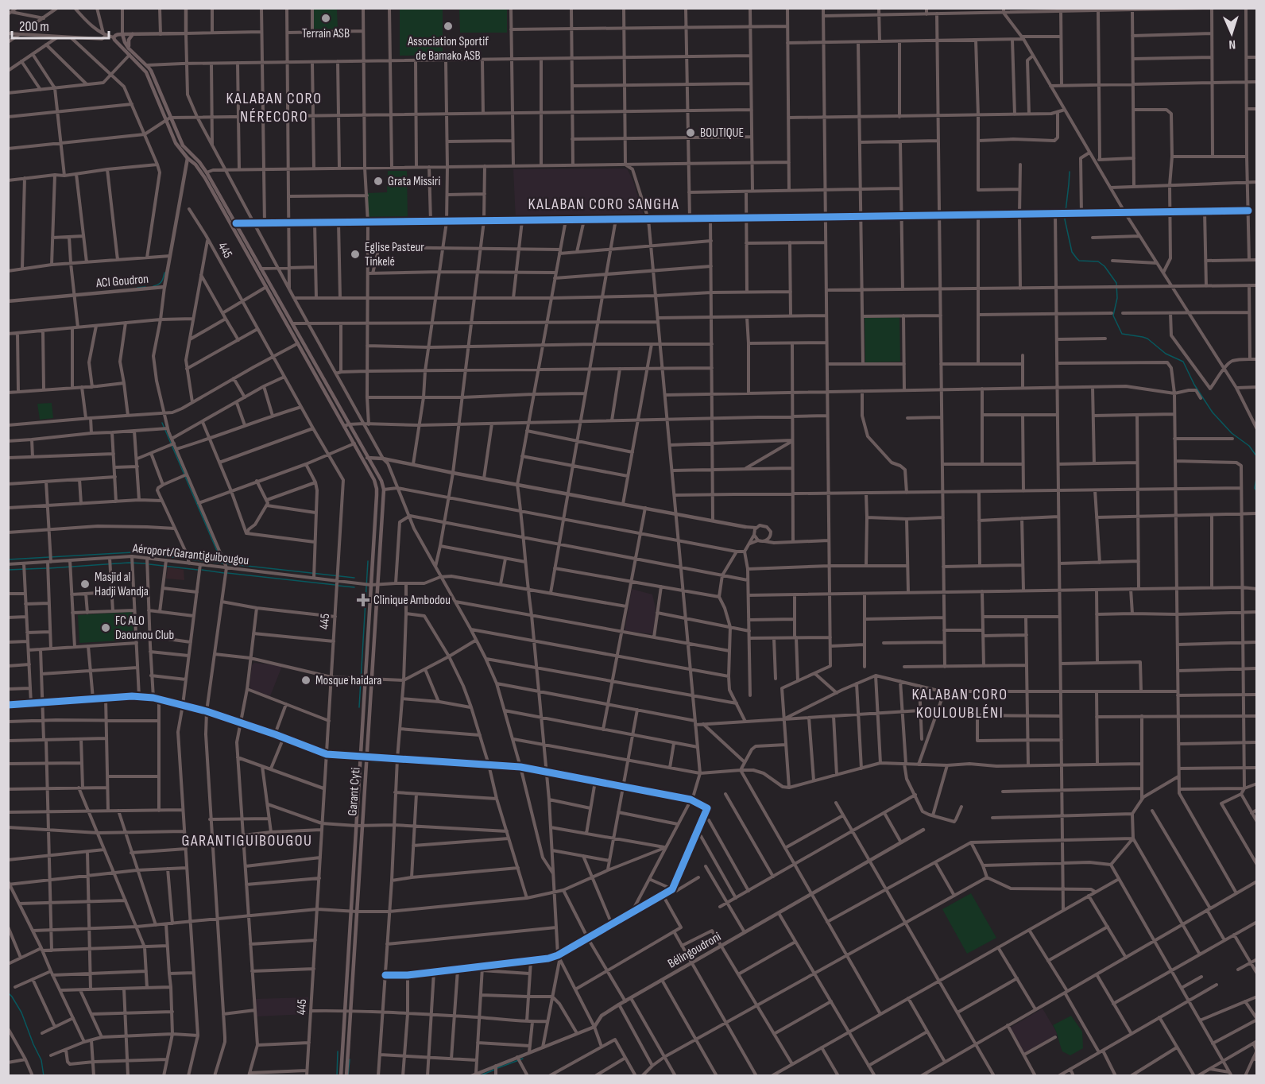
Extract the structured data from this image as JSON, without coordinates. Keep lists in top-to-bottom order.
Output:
{
  "streets": {
    "main road": ["Garant Cyti"],
    "street": [
      "445",
      "ACI Goudron",
      "Aéroport/Garantiguibougou",
      "Bélingoudroni"
    ]
  },
  "crossings": [
    ["445", "Aéroport/Garantiguibougou"],
    ["Aéroport/Garantiguibougou", "Garant Cyti"]
  ],
  "districts": [
    "KALABAN CORO NÉRECORO",
    "KALABAN CORO SANGHA",
    "KALABAN CORO KOULOUBLÉNI",
    "GARANTIGUIBOUGOU"
  ],
  "places": {
    "other": [
      "Terrain ASB",
      "Association Sportif de Bamako ASB",
      "BOUTIQUE",
      "Grata Missiri",
      "Eglise Pasteur Tinkelé",
      "Masjid al Hadji Wandja",
      "FC ALO Daounou Club",
      "Mosque haidara"
    ],
    "health": ["Clinique Ambodou"]
  },
  "scale_bar": "200 m",
  "north": "bottom"
}
